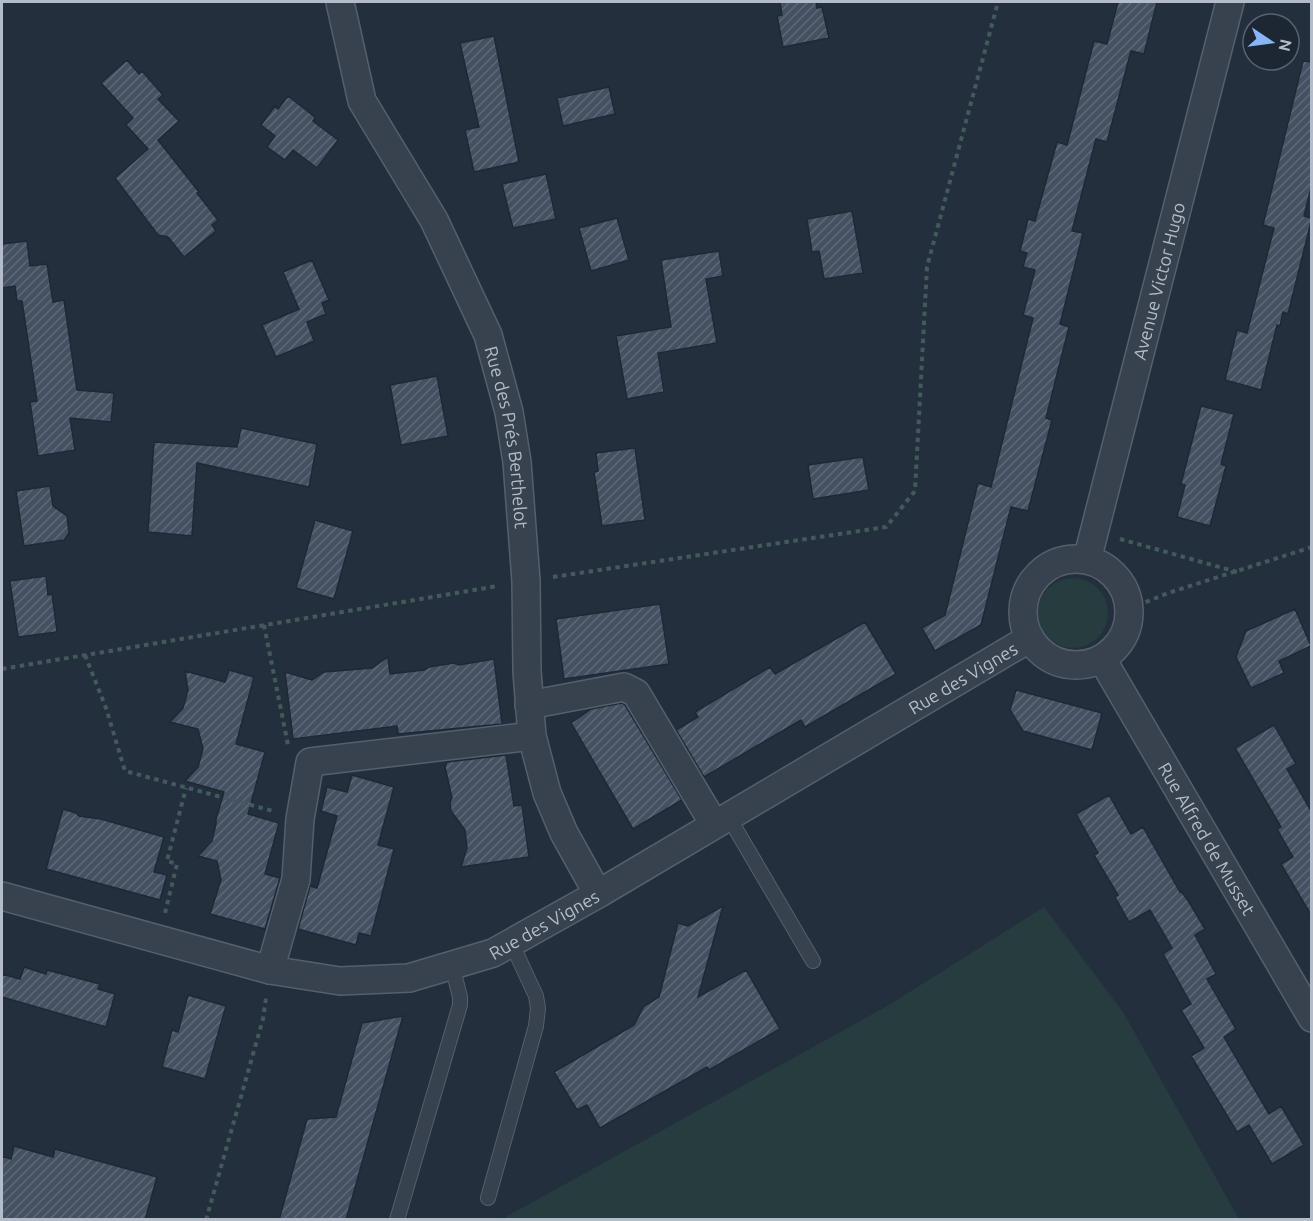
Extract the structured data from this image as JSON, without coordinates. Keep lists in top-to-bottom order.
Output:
{
  "streets": {
    "street": [
      "Avenue Victor Hugo",
      "Rue des Prés Berthelot",
      "Rue des Vignes",
      "Rue Alfred de Musset"
    ]
  },
  "crossings": [
    ["Avenue Victor Hugo", "Rue des Vignes"],
    ["Avenue Victor Hugo", "Rue Alfred de Musset"],
    ["Rue des Prés Berthelot", "Rue des Vignes"],
    ["Rue des Vignes", "Rue Alfred de Musset"]
  ],
  "north": "right"
}
